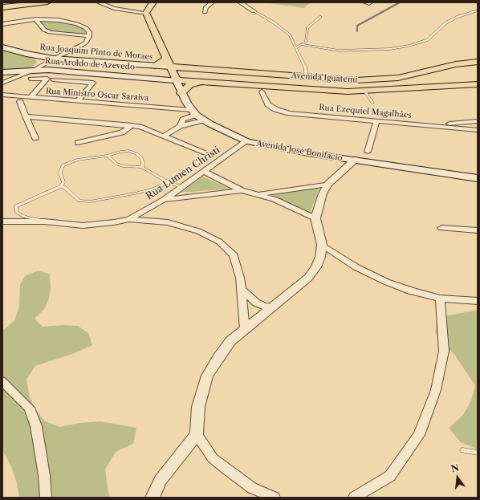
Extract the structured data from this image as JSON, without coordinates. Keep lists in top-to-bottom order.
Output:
{
  "streets": {
    "main road": [
      "Rua Joaquim Pinto de Moraes",
      "Rua Aroldo de Azevedo",
      "Avenida Iguatemi",
      "Avenida José Bonifácio"
    ],
    "street": ["Rua Ministro Oscar Saraiva", "Rua Ezequiel Magalhães", "Rua Lumen Christi"]
  },
  "crossings": [
    ["Rua Joaquim Pinto de Moraes", "Avenida Iguatemi"],
    ["Rua Aroldo de Azevedo", "Avenida Iguatemi"],
    ["Rua Ministro Oscar Saraiva", "Avenida José Bonifácio"],
    ["Avenida José Bonifácio", "Rua Lumen Christi"]
  ],
  "north": "top"
}
